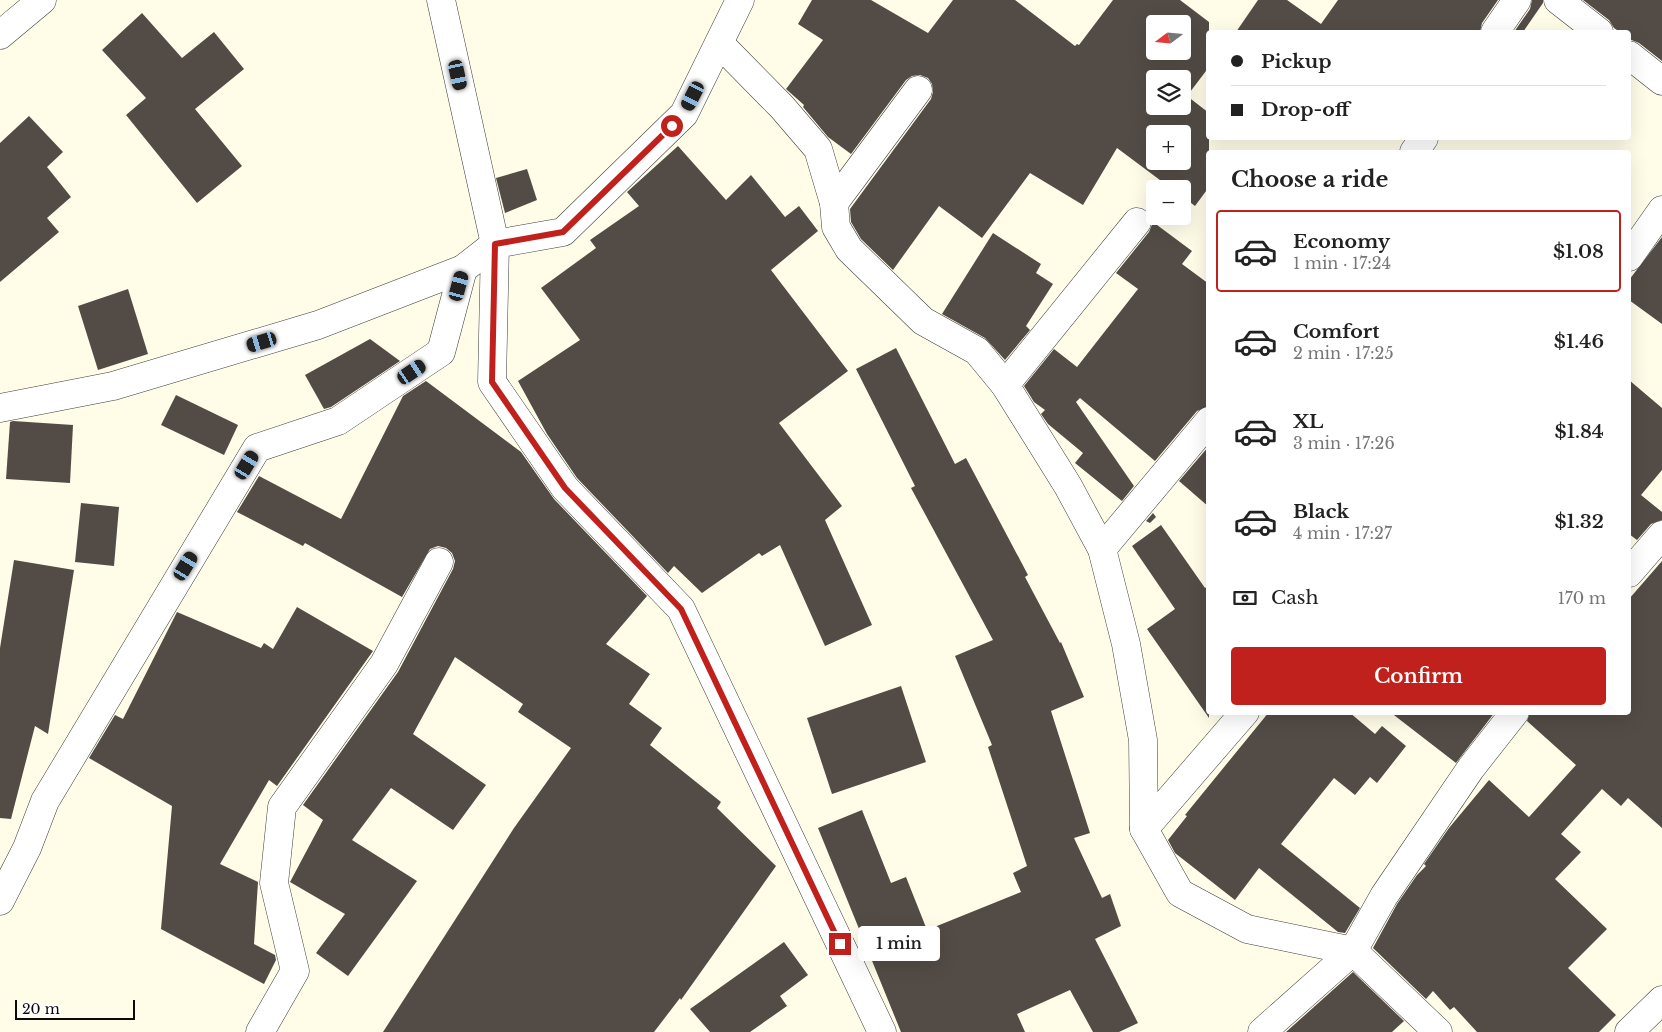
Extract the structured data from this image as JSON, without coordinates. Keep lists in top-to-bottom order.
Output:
{
  "scale_bar": "20 m",
  "north": "left",
  "page": {
    "map_buttons": ["+", "−"],
    "banner": ["Pickup", "Drop-off"],
    "heading": "Choose a ride",
    "list": [
      {
        "name": "Economy",
        "note": "1 min · 17:24",
        "value": "$1.08"
      },
      {
        "name": "Comfort",
        "note": "2 min · 17:25",
        "value": "$1.46"
      },
      {
        "name": "XL",
        "note": "3 min · 17:26",
        "value": "$1.84"
      },
      {
        "name": "Black",
        "note": "4 min · 17:27",
        "value": "$1.32"
      }
    ],
    "pay": ["Cash", "170 m"],
    "buttons": "Confirm",
    "bubble": "1 min",
    "scale": "20 m"
  }
}
